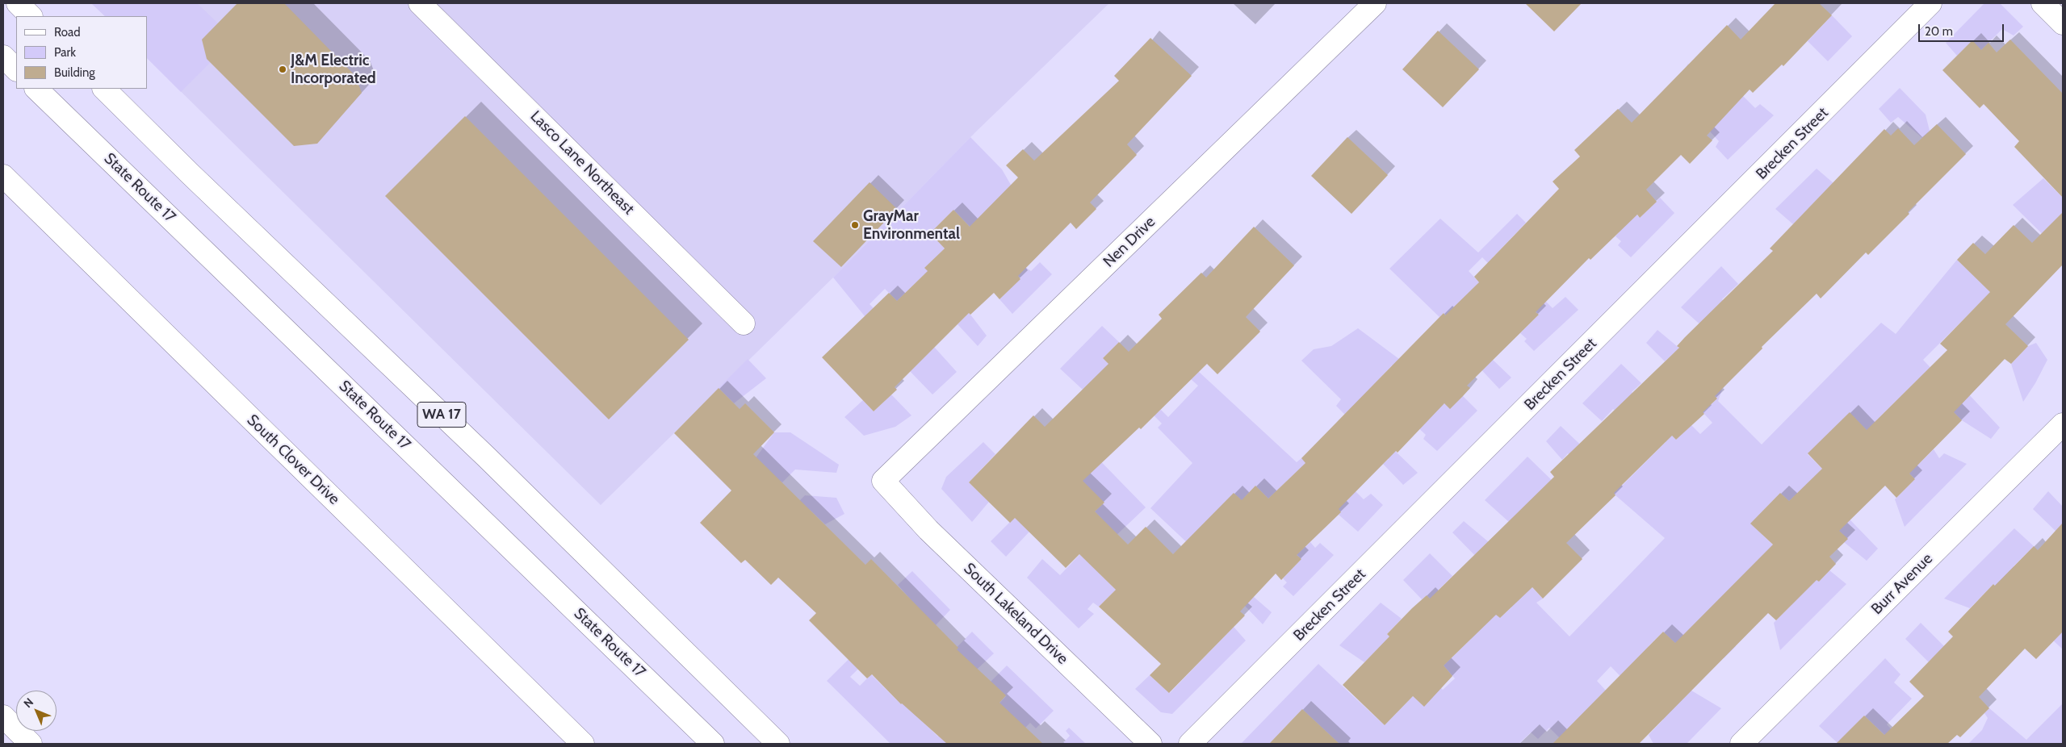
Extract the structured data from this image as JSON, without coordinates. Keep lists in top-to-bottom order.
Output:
{
  "streets": {
    "main road": [
      "Brecken Street",
      "Lasco Lane Northeast",
      "State Route 17",
      "Nen Drive",
      "WA 17",
      "South Clover Drive",
      "Burr Avenue",
      "South Lakeland Drive"
    ]
  },
  "crossings": [
    ["Nen Drive", "South Lakeland Drive"]
  ],
  "places": ["J&M Electric Incorporated", "GrayMar Environmental"],
  "legend": ["Road", "Park", "Building"],
  "scale_bar": "20 m",
  "north": "top left"
}
